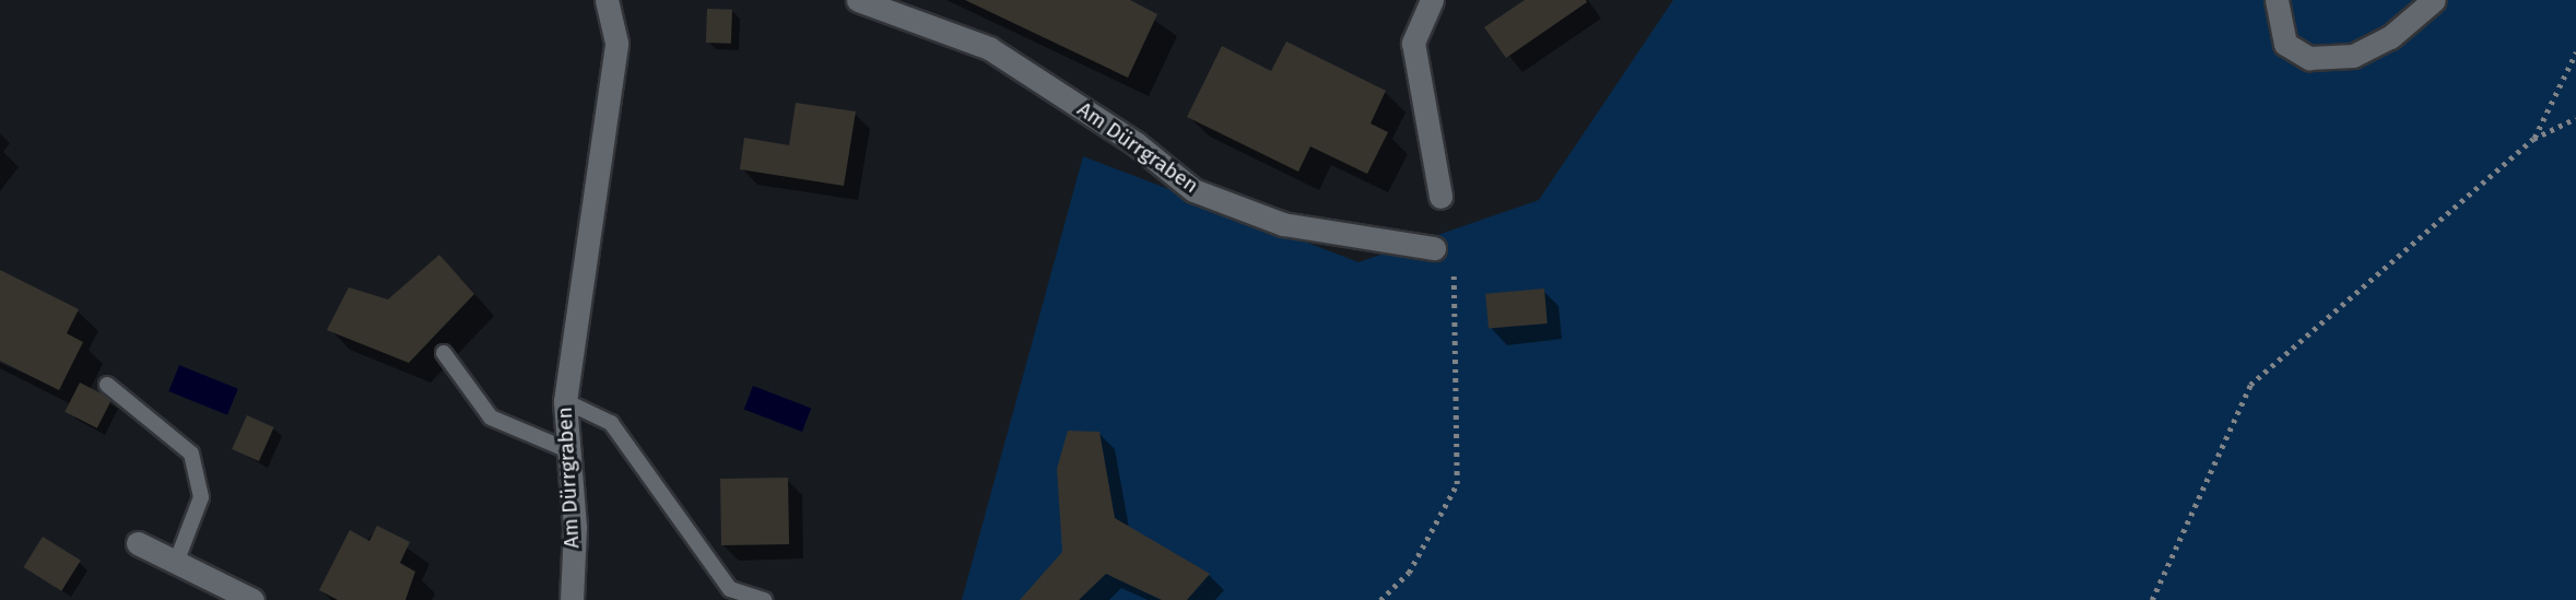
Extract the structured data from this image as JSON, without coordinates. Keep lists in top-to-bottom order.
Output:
{
  "streets": {
    "street": ["Am Dürrgraben"]
  }
}
